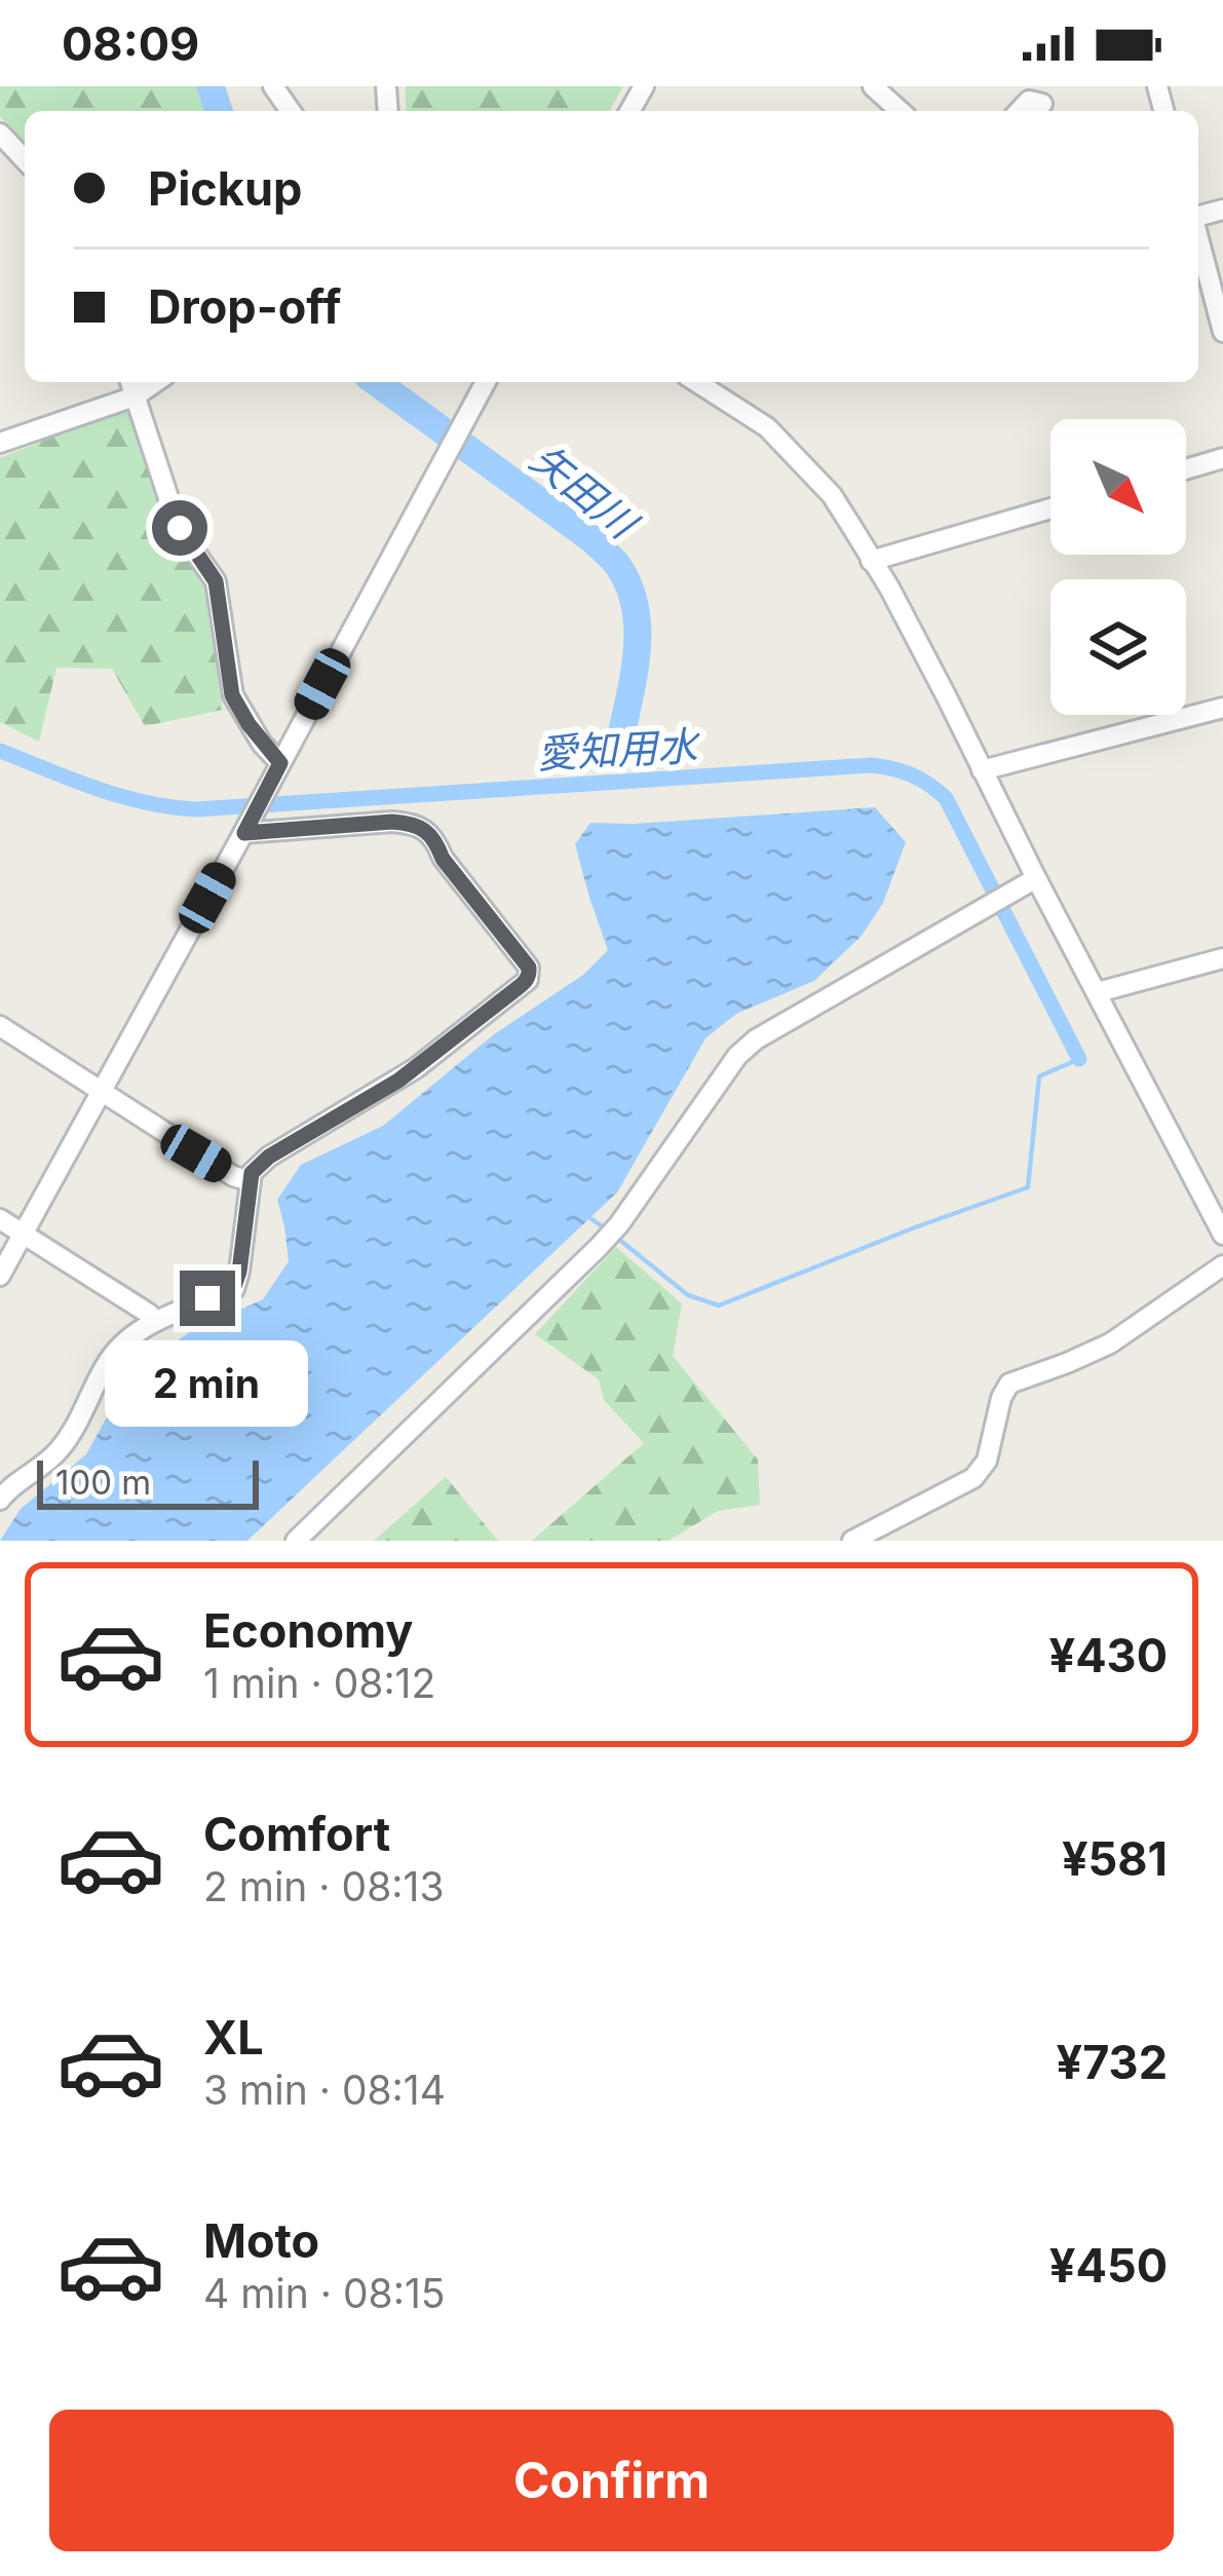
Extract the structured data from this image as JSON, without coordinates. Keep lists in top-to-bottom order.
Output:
{
  "water": ["矢田川", "愛知用水"],
  "scale_bar": "100 m",
  "north": "bottom right",
  "page": {
    "status": "08:09",
    "banner": ["Pickup", "Drop-off"],
    "bubble": "2 min",
    "scale": "100 m",
    "list": [
      {
        "name": "Economy",
        "note": "1 min · 08:12",
        "value": "¥430"
      },
      {
        "name": "Comfort",
        "note": "2 min · 08:13",
        "value": "¥581"
      },
      {
        "name": "XL",
        "note": "3 min · 08:14",
        "value": "¥732"
      },
      {
        "name": "Moto",
        "note": "4 min · 08:15",
        "value": "¥450"
      }
    ],
    "buttons": "Confirm"
  }
}
